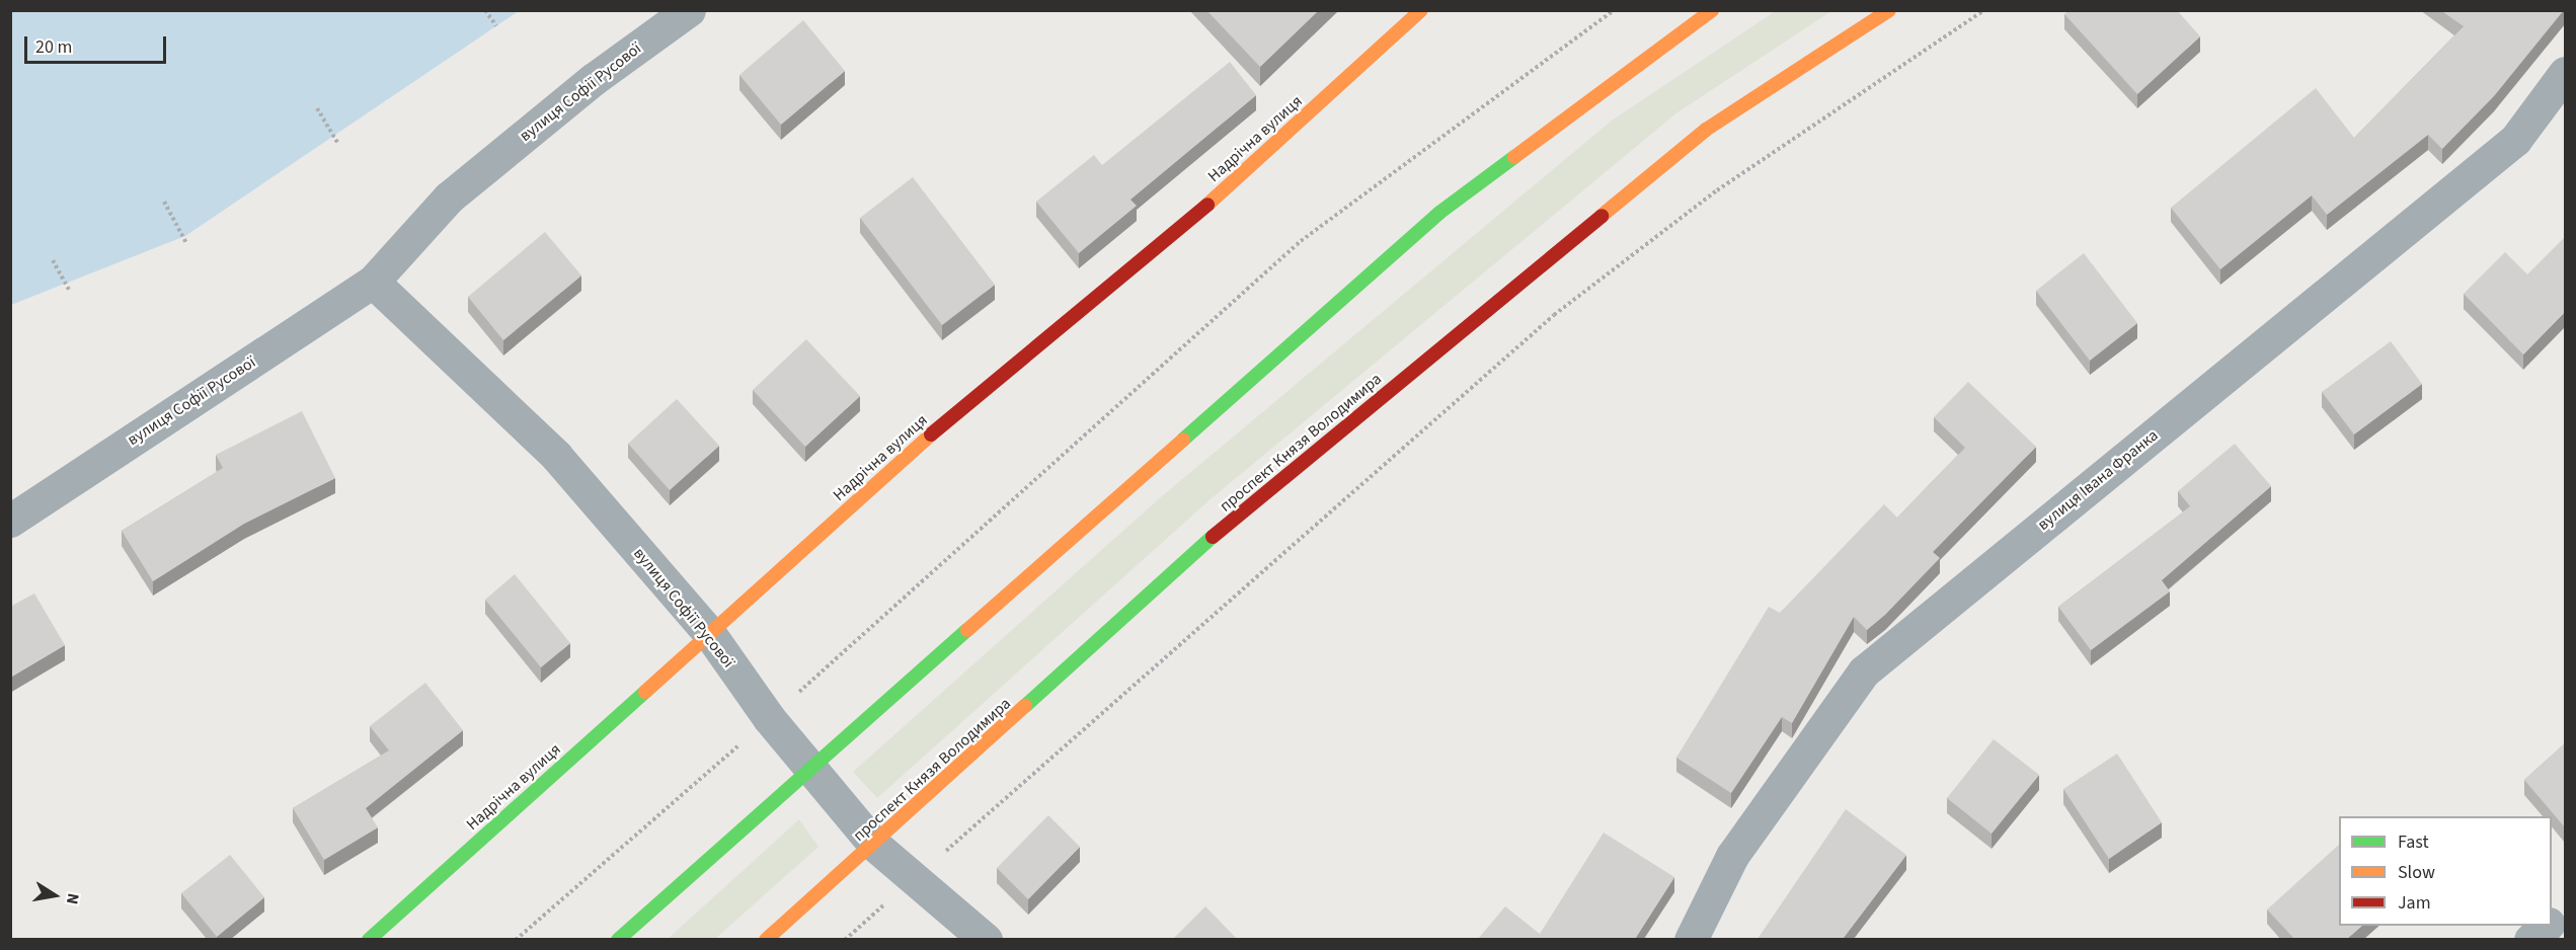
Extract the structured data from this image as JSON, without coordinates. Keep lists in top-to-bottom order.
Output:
{
  "streets": {
    "main road": ["Надрічна вулиця", "проспект Князя Володимира"],
    "street": ["вулиця Софії Русової", "вулиця Івана Франка"]
  },
  "crossings": [
    ["вулиця Софії Русової", "Надрічна вулиця"],
    ["вулиця Софії Русової", "проспект Князя Володимира"]
  ],
  "legend": ["Fast", "Slow", "Jam"],
  "scale_bar": "20 m",
  "north": "right"
}
